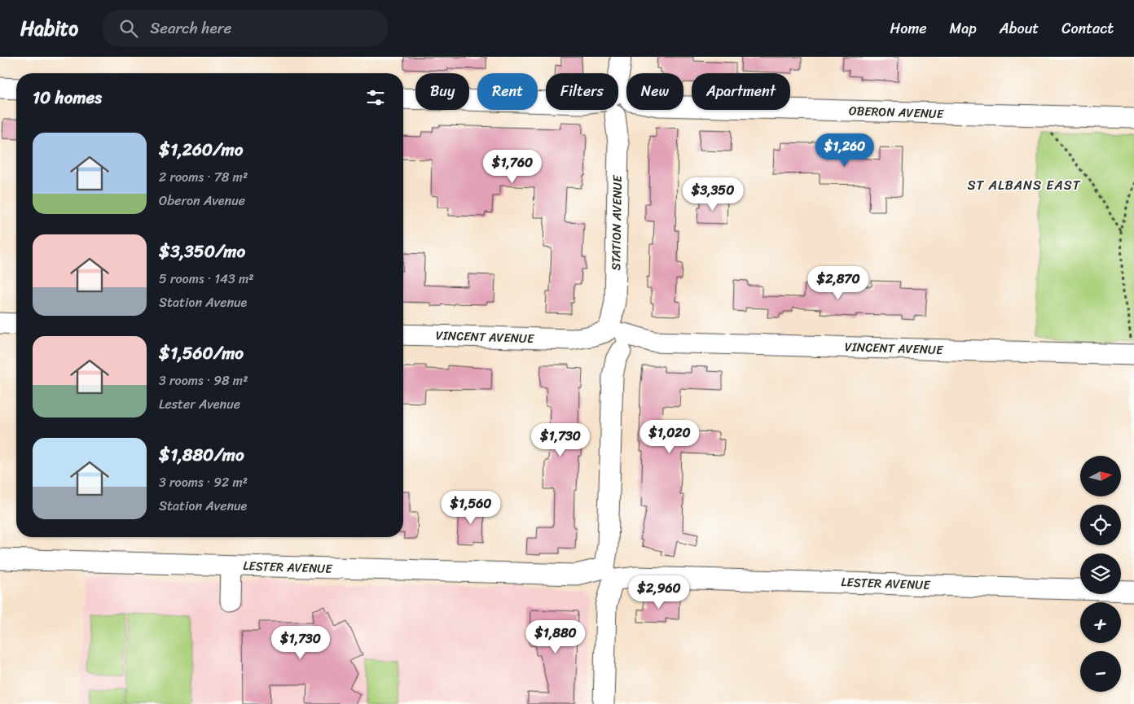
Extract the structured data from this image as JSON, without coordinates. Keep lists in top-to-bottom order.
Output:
{
  "streets": {
    "street": [
      "OBERON AVENUE",
      "STATION AVENUE",
      "VINCENT AVENUE",
      "LESTER AVENUE"
    ]
  },
  "crossings": [
    ["OBERON AVENUE", "STATION AVENUE"],
    ["STATION AVENUE", "VINCENT AVENUE"],
    ["STATION AVENUE", "LESTER AVENUE"]
  ],
  "districts": ["ST ALBANS EAST"],
  "north": "right",
  "page": {
    "header": "Habito",
    "search": "Search here",
    "nav": [
      "Home",
      "Map",
      "About",
      "Contact"
    ],
    "chip": [
      "Buy",
      "Rent",
      "Filters",
      "New",
      "Apartment"
    ],
    "heading": "10 homes",
    "list": [
      {
        "name": "$1,260/mo",
        "note": "2 rooms · 78 m² · Oberon Avenue"
      },
      {
        "name": "$3,350/mo",
        "note": "5 rooms · 143 m² · Station Avenue"
      },
      {
        "name": "$1,560/mo",
        "note": "3 rooms · 98 m² · Lester Avenue"
      },
      {
        "name": "$1,880/mo",
        "note": "3 rooms · 92 m² · Station Avenue"
      }
    ],
    "price": [
      "$1,260",
      "$1,760",
      "$3,350",
      "$2,870",
      "$1,020",
      "$1,730",
      "$1,560",
      "$2,960",
      "$1,880",
      "$1,730"
    ],
    "map_buttons": ["+", "−"]
  }
}
